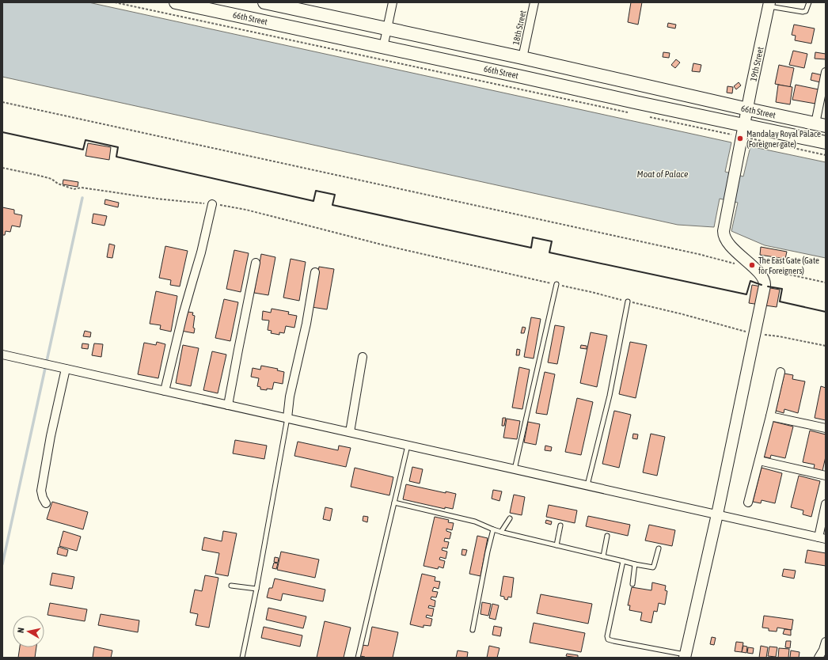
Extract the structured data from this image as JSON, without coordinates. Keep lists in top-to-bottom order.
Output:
{
  "streets": {
    "main road": ["66th Street"],
    "street": ["18th Street", "19th Street"]
  },
  "crossings": [
    ["66th Street", "18th Street"],
    ["66th Street", "19th Street"]
  ],
  "water": ["Moat of Palace"],
  "places": ["Mandalay Royal Palace (Foreigner gate)", "The East Gate (Gate for Foreigners)"],
  "north": "left"
}
